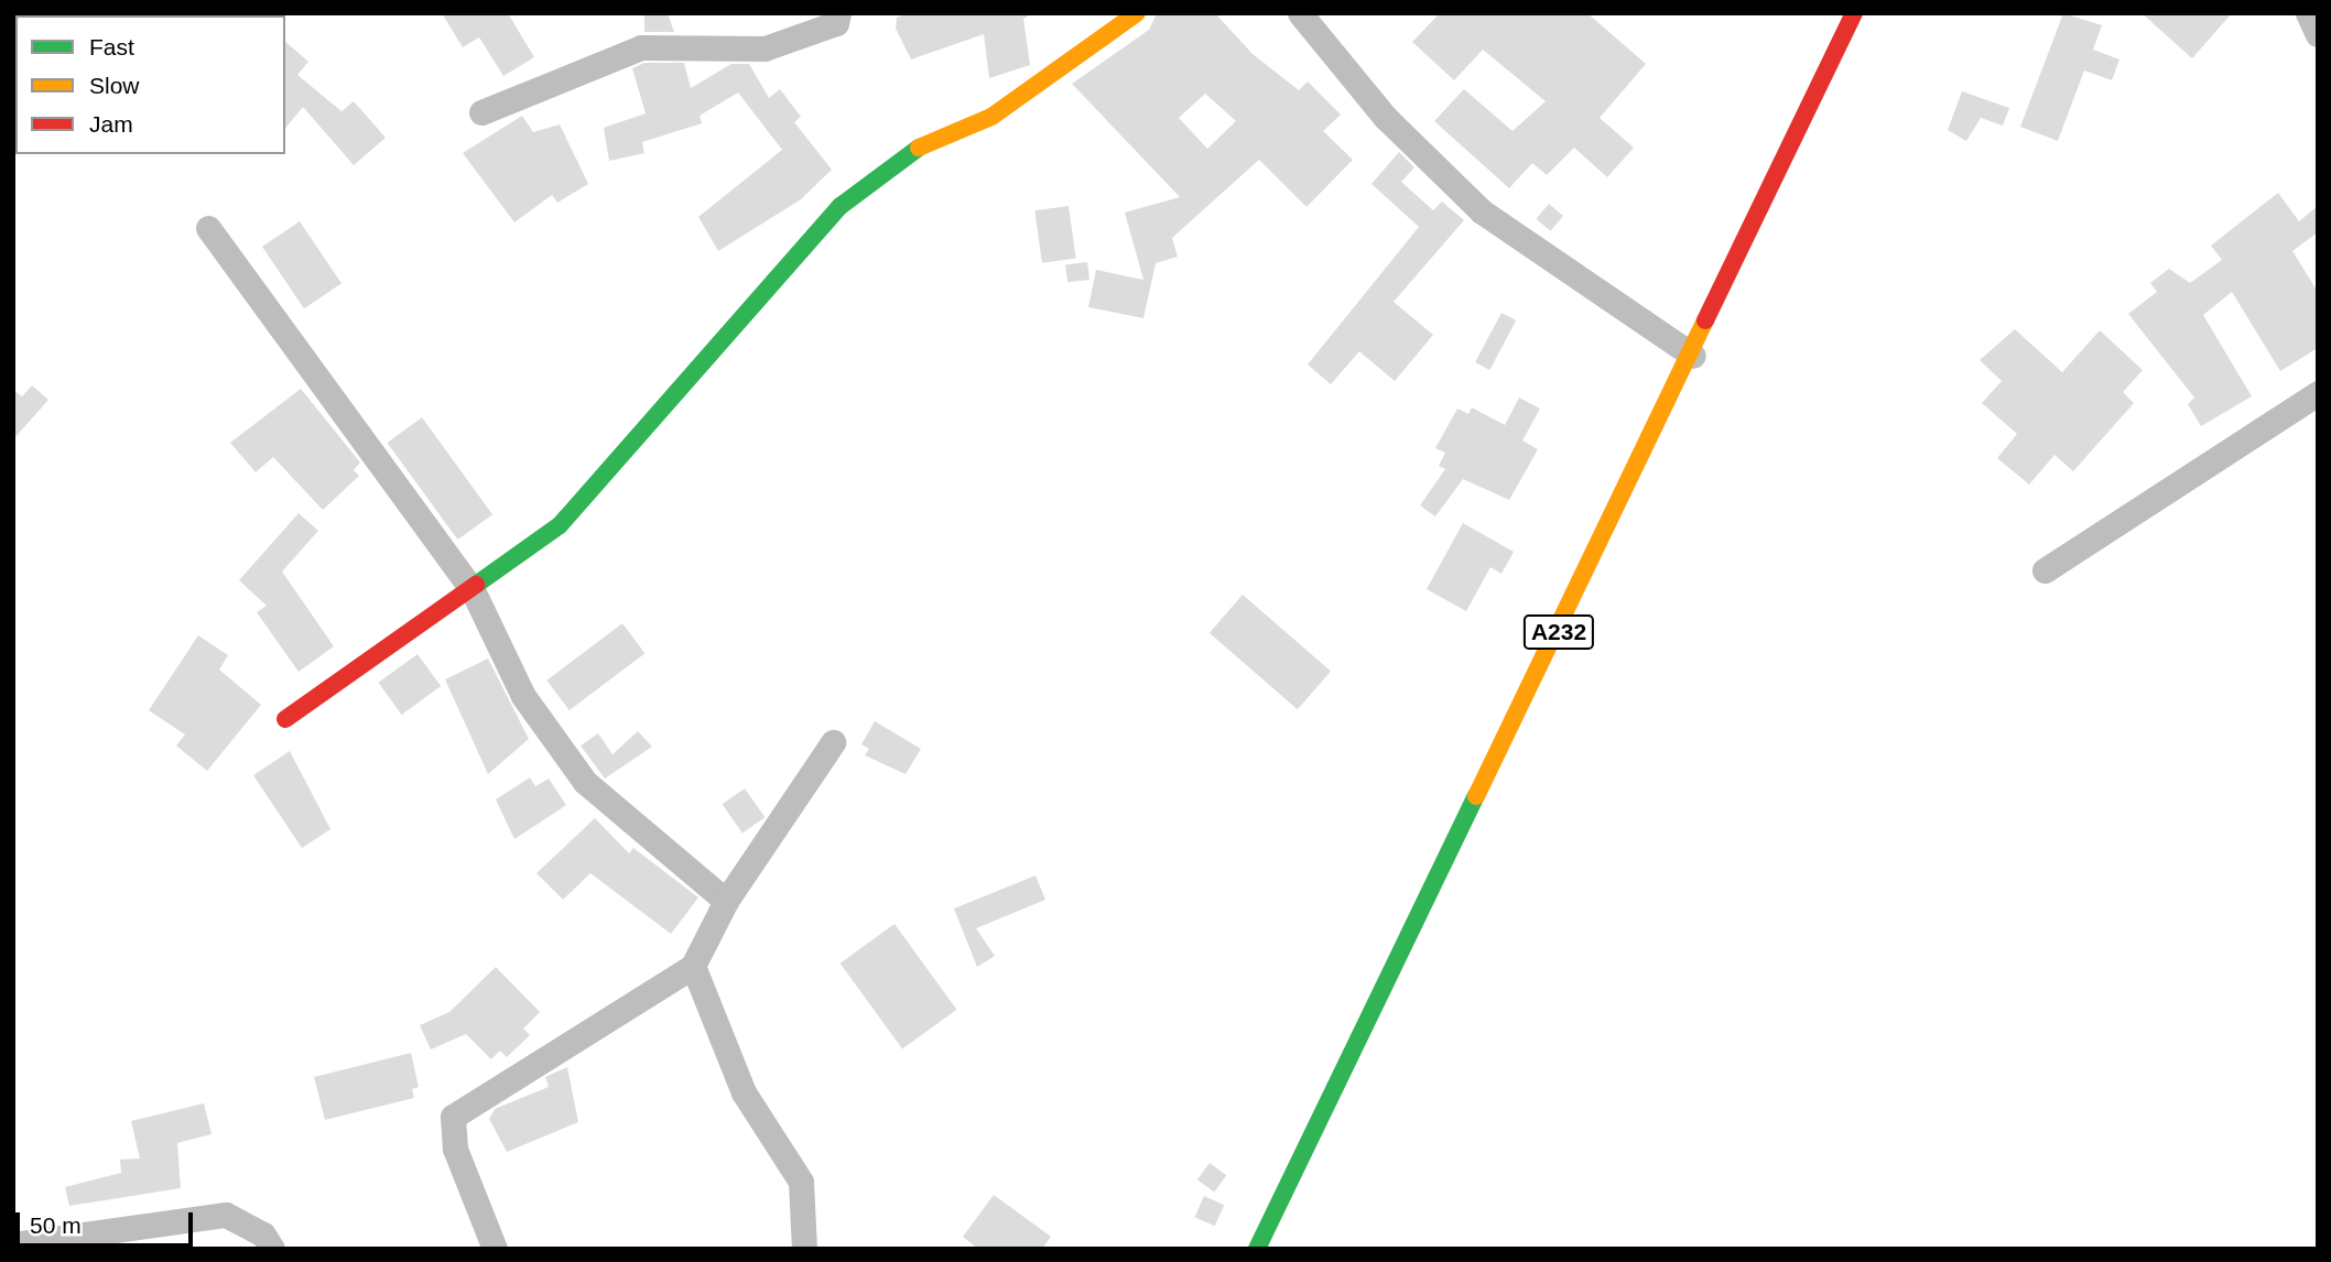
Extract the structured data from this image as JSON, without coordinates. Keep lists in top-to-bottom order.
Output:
{
  "streets": {
    "main road": ["A232"]
  },
  "legend": ["Fast", "Slow", "Jam"],
  "scale_bar": "50 m"
}
